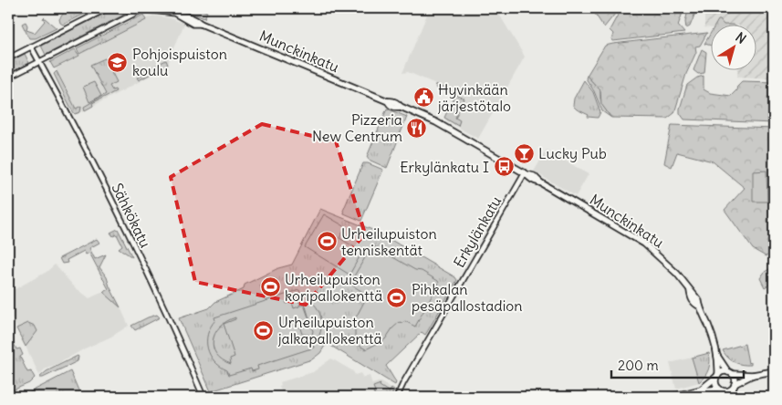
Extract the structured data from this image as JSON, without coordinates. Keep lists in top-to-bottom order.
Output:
{
  "streets": {
    "main road": ["Munckinkatu"],
    "street": ["Sähkökatu", "Erkylänkatu"]
  },
  "crossings": [
    ["Munckinkatu", "Erkylänkatu"]
  ],
  "places": {
    "school or university": ["Pohjoispuiston koulu"],
    "public building": ["Hyvinkään järjestötalo"],
    "restaurant": ["Pizzeria New Centrum"],
    "bar": ["Lucky Pub"],
    "bus stop": ["Erkylänkatu I"],
    "sports": [
      "Urheilupuiston tenniskentät",
      "Urheilupuiston koripallokenttä",
      "Pihkalan pesäpallostadion",
      "Urheilupuiston jalkapallokenttä"
    ]
  },
  "scale_bar": "200 m",
  "north": "top right"
}
